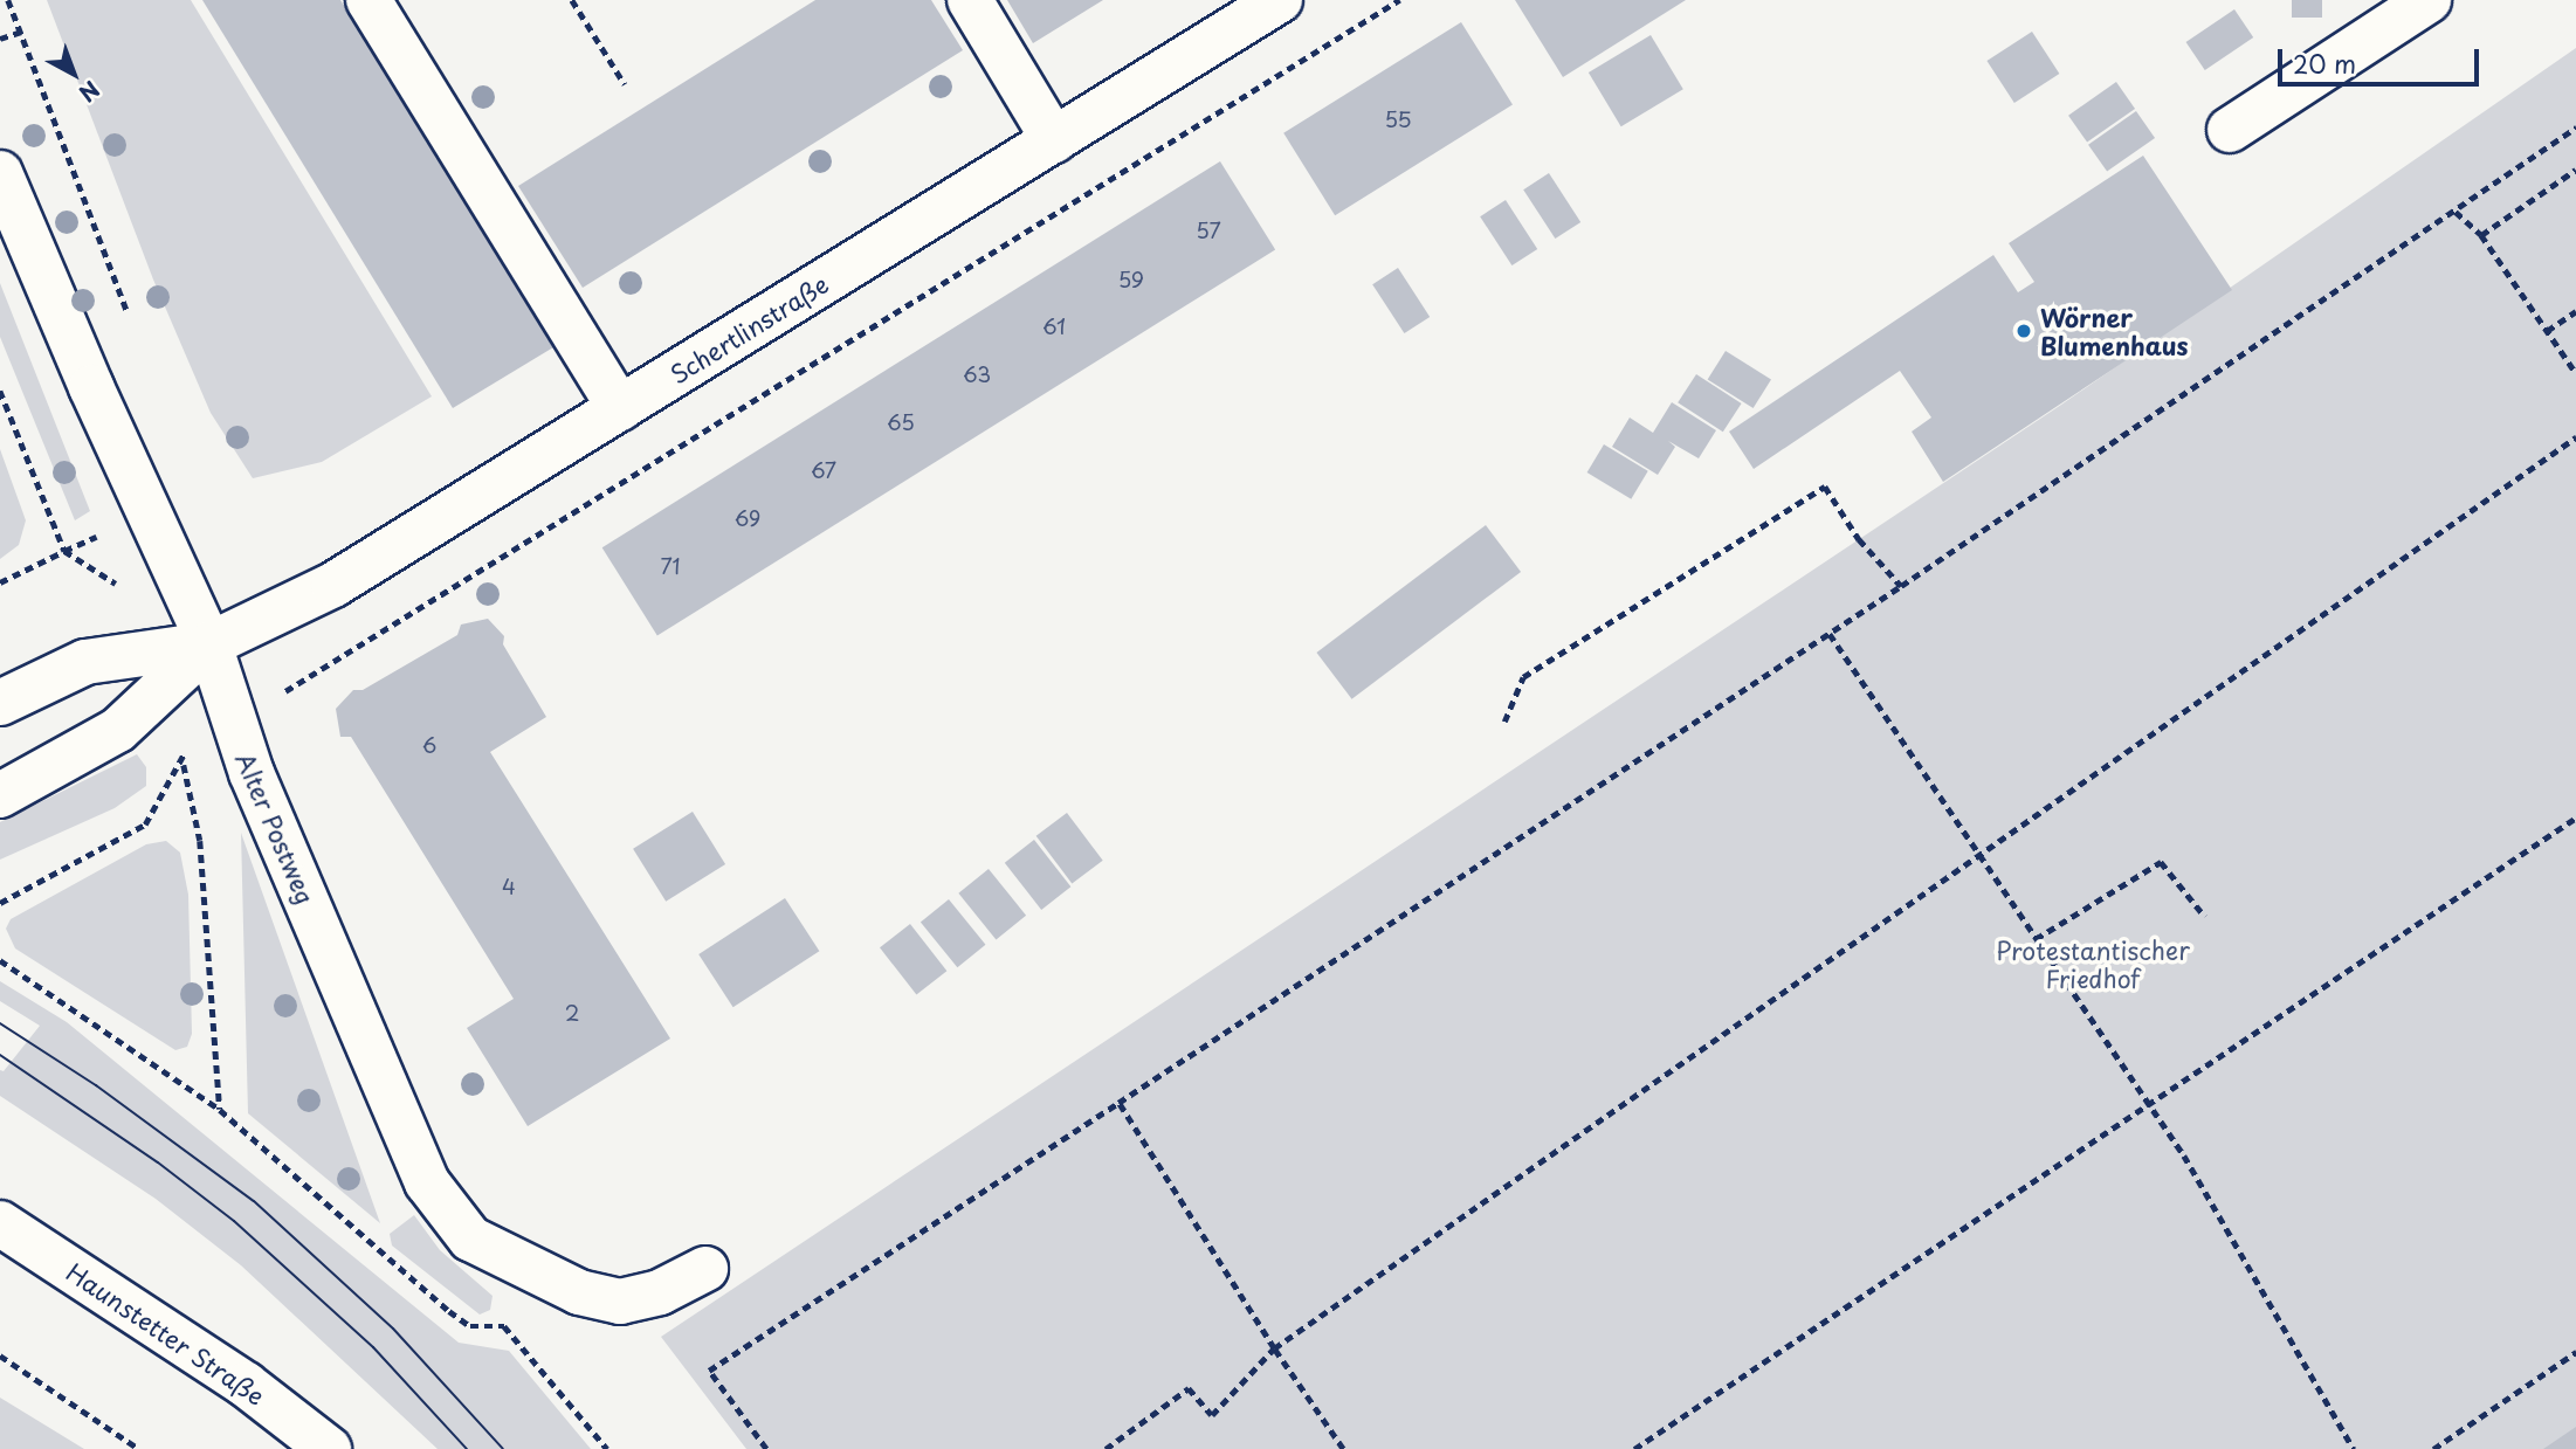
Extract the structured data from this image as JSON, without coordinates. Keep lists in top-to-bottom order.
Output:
{
  "streets": {
    "street": ["Schertlinstraße", "Alter Postweg", "Haunstetter Straße"]
  },
  "crossings": [
    ["Schertlinstraße", "Alter Postweg"]
  ],
  "parks": ["Protestantischer Friedhof"],
  "places": ["Wörner Blumenhaus"],
  "house_numbers": [
    "55",
    "57",
    "59",
    "61",
    "63",
    "65",
    "67",
    "69",
    "71",
    "6",
    "4",
    "2"
  ],
  "scale_bar": "20 m",
  "north": "bottom right"
}
